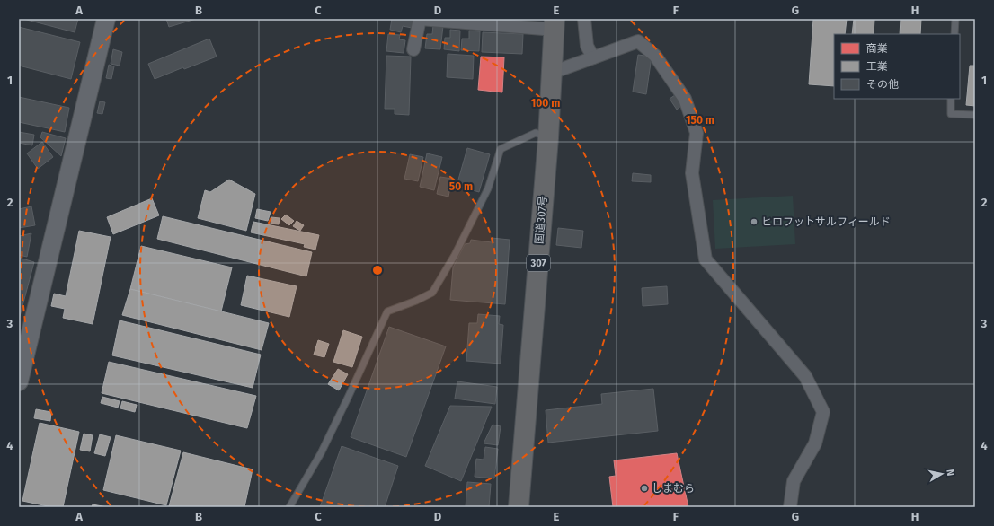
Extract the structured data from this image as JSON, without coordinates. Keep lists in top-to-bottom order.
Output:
{
  "streets": {
    "highway": ["国道307号", "307"]
  },
  "places": ["ヒロフットサルフィールド", "しまむら"],
  "legend": ["商業", "工業", "その他"],
  "north": "right",
  "grid": {
    "columns": [
      "A",
      "B",
      "C",
      "D",
      "E",
      "F",
      "G",
      "H"
    ],
    "rows": [
      "1",
      "2",
      "3",
      "4"
    ]
  },
  "rings": ["100 m", "150 m", "50 m"]
}
